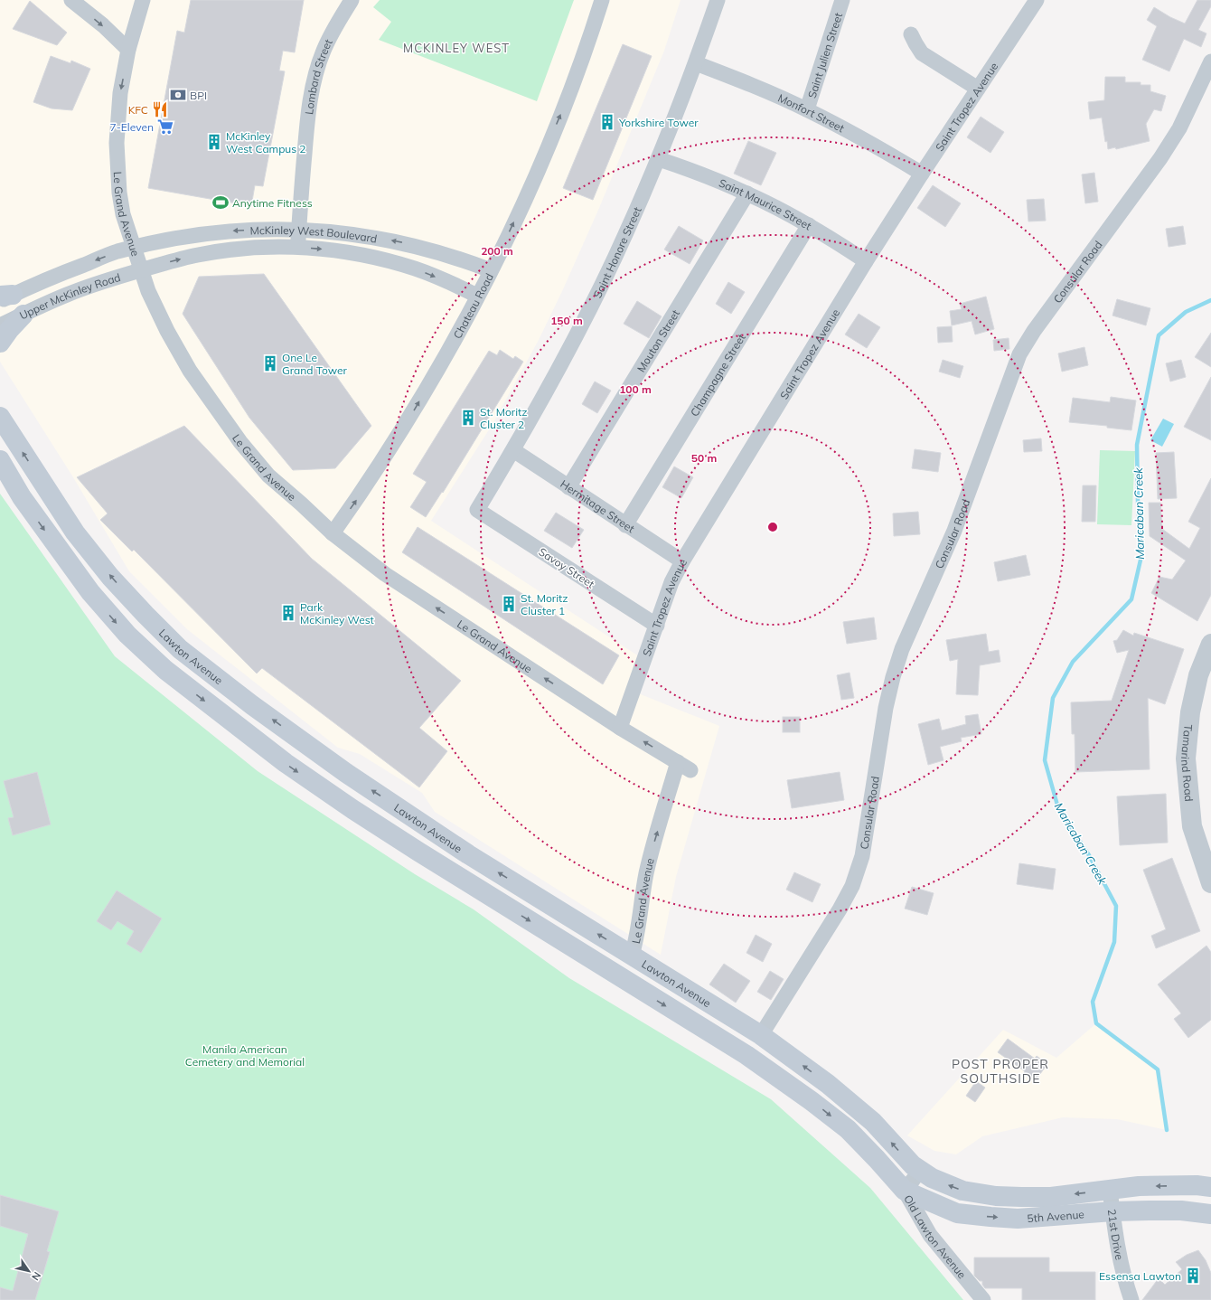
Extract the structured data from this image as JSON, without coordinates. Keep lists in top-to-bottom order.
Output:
{
  "streets": {
    "main road": ["Lawton Avenue", "5th Avenue"],
    "street": [
      "Saint Julien Street",
      "Lombard Street",
      "Saint Tropez Avenue",
      "Monfort Street",
      "Saint Maurice Street",
      "Le Grand Avenue",
      "McKinley West Boulevard",
      "Saint Honore Street",
      "Consular Road",
      "Upper McKinley Road",
      "Chateau Road",
      "Mouton Street",
      "Champagne Street",
      "Hermitage Street",
      "Savoy Street",
      "Tamarind Road",
      "21st Drive",
      "Old Lawton Avenue"
    ]
  },
  "crossings": [
    ["Saint Julien Street", "Monfort Street"],
    ["Lombard Street", "McKinley West Boulevard"],
    ["Saint Tropez Avenue", "Monfort Street"],
    ["Saint Tropez Avenue", "Saint Maurice Street"],
    ["Saint Tropez Avenue", "Le Grand Avenue"],
    ["Saint Tropez Avenue", "Hermitage Street"],
    ["Saint Tropez Avenue", "Savoy Street"],
    ["Monfort Street", "Saint Honore Street"],
    ["Saint Maurice Street", "Saint Honore Street"],
    ["Saint Maurice Street", "Mouton Street"],
    ["Saint Maurice Street", "Champagne Street"],
    ["Le Grand Avenue", "McKinley West Boulevard"],
    ["Le Grand Avenue", "Upper McKinley Road"],
    ["Le Grand Avenue", "Chateau Road"],
    ["Le Grand Avenue", "Lawton Avenue"],
    ["McKinley West Boulevard", "Upper McKinley Road"],
    ["McKinley West Boulevard", "Chateau Road"],
    ["Saint Honore Street", "Hermitage Street"],
    ["Saint Honore Street", "Savoy Street"],
    ["Consular Road", "Lawton Avenue"],
    ["Mouton Street", "Hermitage Street"],
    ["Champagne Street", "Hermitage Street"],
    ["Lawton Avenue", "5th Avenue"],
    ["Lawton Avenue", "Old Lawton Avenue"],
    ["5th Avenue", "21st Drive"],
    ["5th Avenue", "Old Lawton Avenue"]
  ],
  "one_way": ["Chateau Road"],
  "districts": ["MCKINLEY WEST", "POST PROPER SOUTHSIDE"],
  "water": ["Maricaban Creek"],
  "parks": ["Manila American Cemetery and Memorial"],
  "places": {
    "bank": ["BPI"],
    "restaurant": ["KFC"],
    "building": [
      "Yorkshire Tower",
      "McKinley West Campus 2",
      "One Le Grand Tower",
      "St. Moritz Cluster 2",
      "St. Moritz Cluster 1",
      "Park McKinley West",
      "Essensa Lawton"
    ],
    "supermarket": ["7-Eleven"],
    "sports": ["Anytime Fitness"]
  },
  "north": "bottom right",
  "rings": [
    "200 m",
    "150 m",
    "100 m",
    "50 m"
  ]
}
